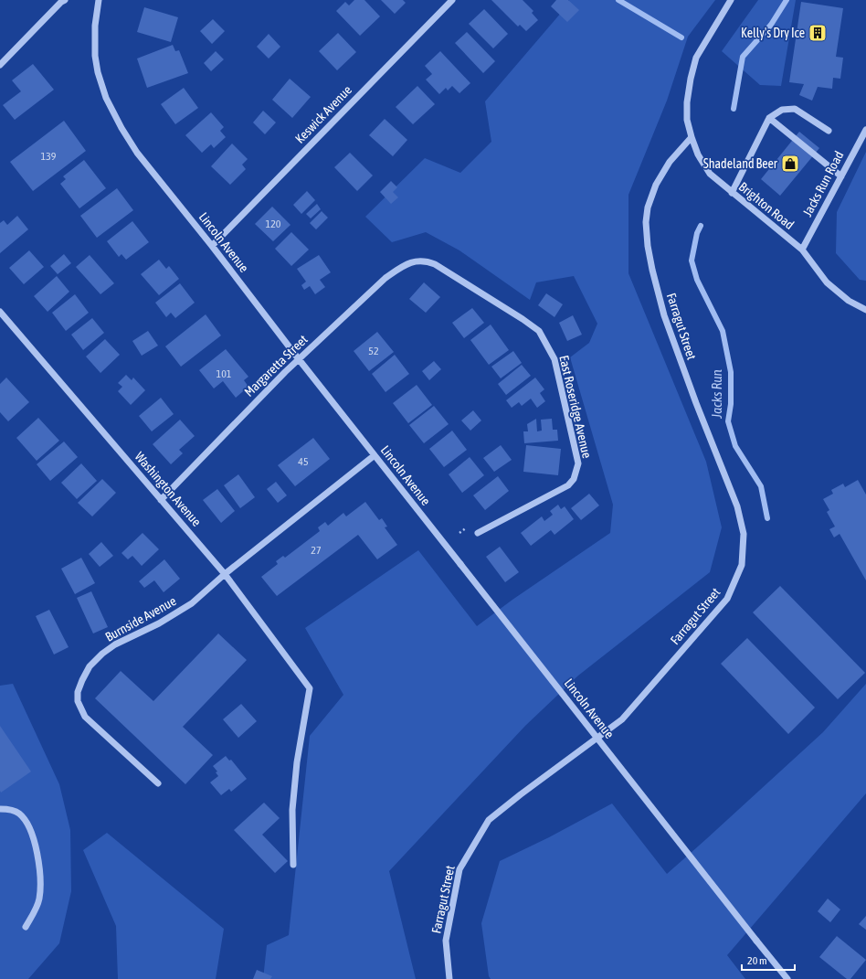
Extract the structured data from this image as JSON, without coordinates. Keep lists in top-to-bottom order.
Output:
{
  "streets": {
    "street": [
      "Keswick Avenue",
      "Jacks Run Road",
      "Brighton Road",
      "Lincoln Avenue",
      "Farragut Street",
      "Margaretta Street",
      "East Roseridge Avenue",
      "Washington Avenue",
      "Burnside Avenue"
    ]
  },
  "crossings": [
    ["Keswick Avenue", "Lincoln Avenue"],
    ["Jacks Run Road", "Brighton Road"],
    ["Brighton Road", "Farragut Street"],
    ["Lincoln Avenue", "Margaretta Street"],
    ["Lincoln Avenue", "Burnside Avenue"],
    ["Margaretta Street", "East Roseridge Avenue"],
    ["Margaretta Street", "Washington Avenue"],
    ["Washington Avenue", "Burnside Avenue"]
  ],
  "water": ["Jacks Run"],
  "places": {
    "building": ["Kelly's Dry Ice"],
    "shop": ["Shadeland Beer"]
  },
  "house_numbers": [
    "139",
    "120",
    "52",
    "101",
    "45",
    "27"
  ],
  "scale_bar": "20 m"
}
